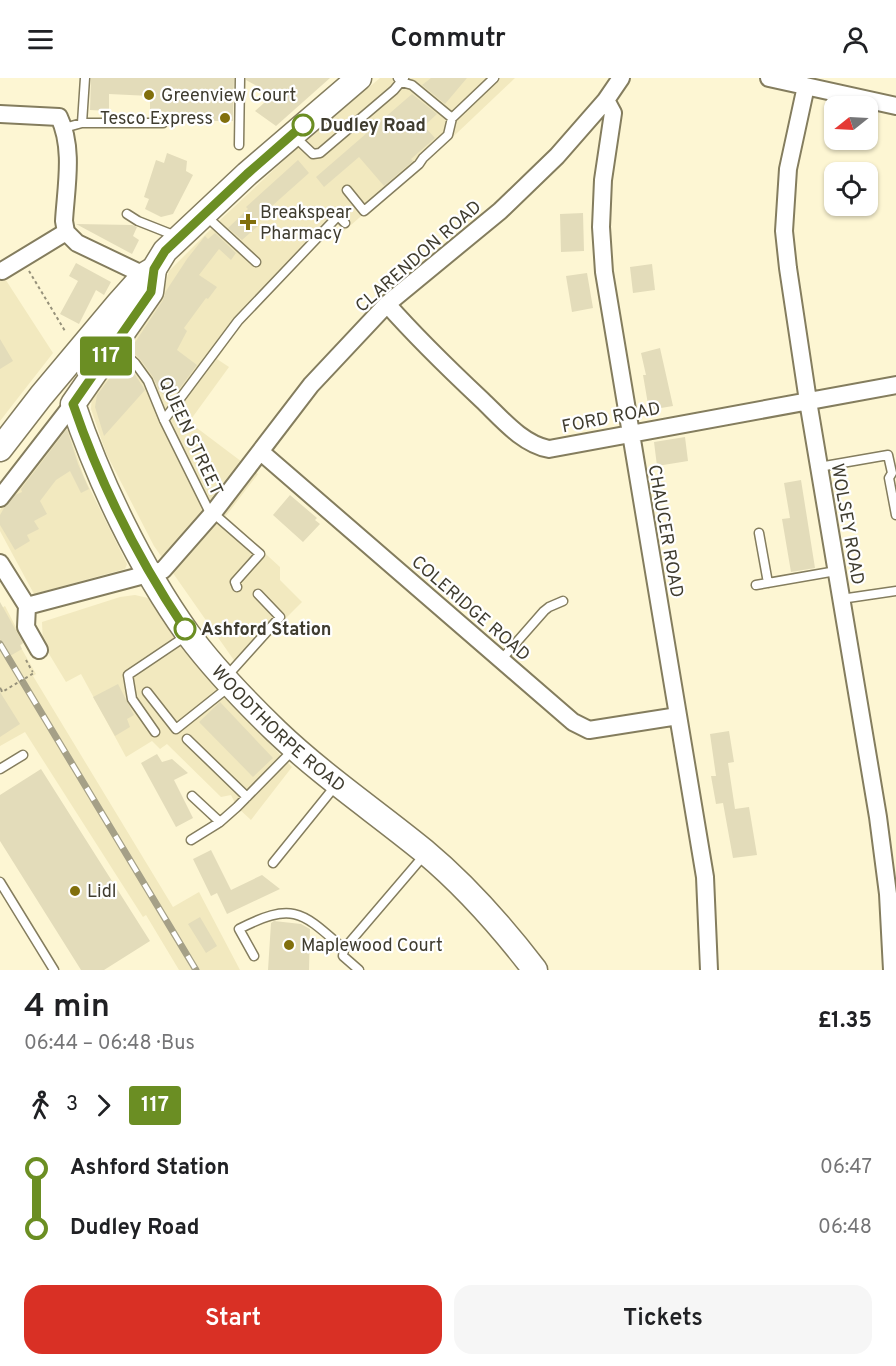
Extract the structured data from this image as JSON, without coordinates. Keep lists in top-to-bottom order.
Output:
{
  "streets": {
    "street": [
      "CLARENDON ROAD",
      "FORD ROAD",
      "WOLSEY ROAD",
      "CHAUCER ROAD",
      "COLERIDGE ROAD",
      "WOODTHORPE ROAD"
    ],
    "lane": ["QUEEN STREET"]
  },
  "crossings": [
    ["CLARENDON ROAD", "FORD ROAD"],
    ["CLARENDON ROAD", "QUEEN STREET"],
    ["CLARENDON ROAD", "CHAUCER ROAD"],
    ["CLARENDON ROAD", "COLERIDGE ROAD"],
    ["CLARENDON ROAD", "WOODTHORPE ROAD"],
    ["FORD ROAD", "WOLSEY ROAD"],
    ["FORD ROAD", "CHAUCER ROAD"],
    ["CHAUCER ROAD", "COLERIDGE ROAD"]
  ],
  "places": {
    "other": [
      "Greenview Court",
      "Tesco Express",
      "Dudley Road",
      "Ashford Station",
      "Lidl",
      "Maplewood Court"
    ],
    "health": ["Breakspear Pharmacy"]
  },
  "lines": ["bus line 117"],
  "north": "left",
  "page": {
    "header": "Commutr",
    "on_map": "117",
    "heading": ["4 min", "06:44 – 06:48 · Bus", "£1.35"],
    "legs": ["3", "117"],
    "list": [
      {
        "name": "Ashford Station",
        "value": "06:47"
      },
      {
        "name": "Dudley Road",
        "value": "06:48"
      }
    ],
    "buttons": ["Start", "Tickets"]
  }
}
